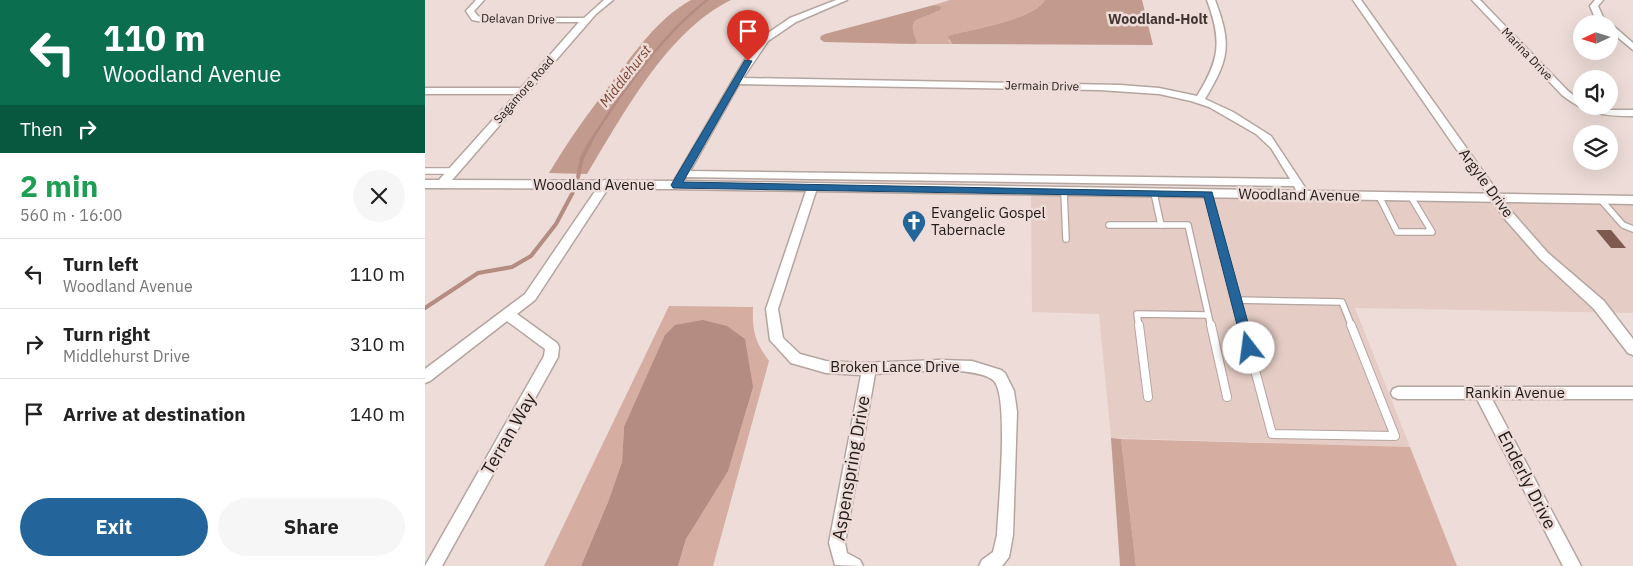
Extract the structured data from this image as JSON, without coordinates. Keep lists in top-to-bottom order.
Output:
{
  "streets": {
    "street": [
      "Delavan Drive",
      "Marina Drive",
      "Jermain Drive",
      "Sagamore Road",
      "Argyle Drive",
      "Woodland Avenue",
      "Broken Lance Drive",
      "Rankin Avenue",
      "Terran Way",
      "Aspenspring Drive",
      "Enderly Drive"
    ]
  },
  "crossings": [
    ["Delavan Drive", "Sagamore Road"],
    ["Jermain Drive", "Woodland Avenue"],
    ["Sagamore Road", "Woodland Avenue"],
    ["Argyle Drive", "Woodland Avenue"],
    ["Woodland Avenue", "Broken Lance Drive"],
    ["Broken Lance Drive", "Aspenspring Drive"],
    ["Rankin Avenue", "Enderly Drive"]
  ],
  "districts": ["Woodland-Holt"],
  "water": ["Middlehurst"],
  "places": {
    "church": ["Evangelic Gospel Tabernacle"]
  },
  "north": "left",
  "page": {
    "turn": ["110 m", "Woodland Avenue"],
    "then": "Then",
    "heading": ["2 min", "560 m · 16:00"],
    "list": [
      {
        "name": "Turn left",
        "note": "Woodland Avenue",
        "value": "110 m"
      },
      {
        "name": "Turn right",
        "note": "Middlehurst Drive",
        "value": "310 m"
      },
      {
        "name": "Arrive at destination",
        "value": "140 m"
      }
    ],
    "buttons": ["Exit", "Share"]
  }
}
